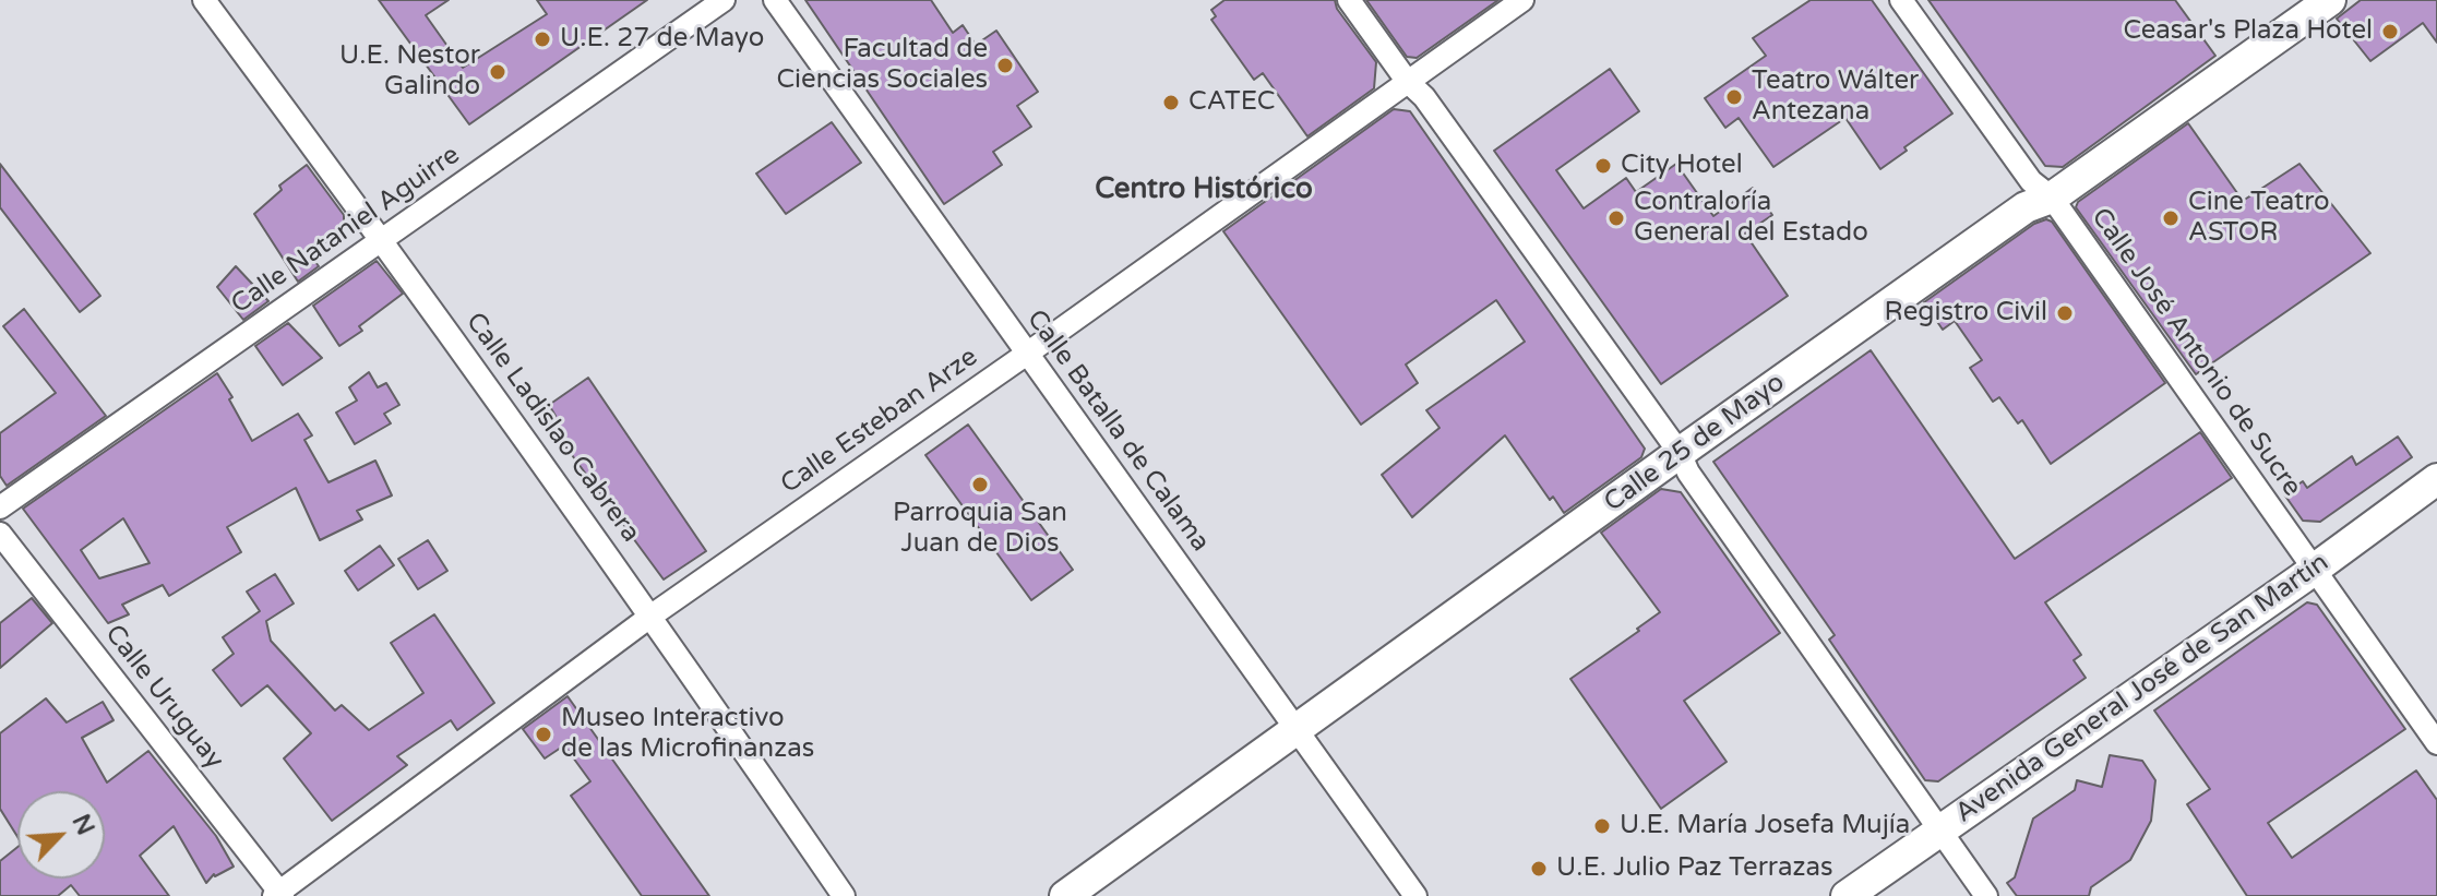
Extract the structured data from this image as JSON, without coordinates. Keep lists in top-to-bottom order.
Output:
{
  "streets": {
    "main road": ["Calle 25 de Mayo", "Avenida General José de San Martín"],
    "street": [
      "Calle Nataniel Aguirre",
      "Calle José Antonio de Sucre",
      "Calle Esteban Arze",
      "Calle Ladislao Cabrera",
      "Calle Batalla de Calama",
      "Calle Uruguay"
    ]
  },
  "crossings": [
    ["Calle Nataniel Aguirre", "Calle Ladislao Cabrera"],
    ["Calle José Antonio de Sucre", "Calle 25 de Mayo"],
    ["Calle José Antonio de Sucre", "Avenida General José de San Martín"],
    ["Calle Esteban Arze", "Calle Ladislao Cabrera"],
    ["Calle Esteban Arze", "Calle Batalla de Calama"],
    ["Calle Esteban Arze", "Calle Uruguay"],
    ["Calle Batalla de Calama", "Calle 25 de Mayo"]
  ],
  "districts": ["Centro Histórico"],
  "places": [
    "Ceasar's Plaza Hotel",
    "U.E. 27 de Mayo",
    "Facultad de Ciencias Sociales",
    "U.E. Nestor Galindo",
    "Teatro Wálter Antezana",
    "CATEC",
    "City Hotel",
    "Contraloría General del Estado",
    "Cine Teatro ASTOR",
    "Registro Civil",
    "Parroquia San Juan de Dios",
    "Museo Interactivo de las Microfinanzas",
    "U.E. María Josefa Mujía",
    "U.E. Julio Paz Terrazas"
  ],
  "north": "top right"
}
